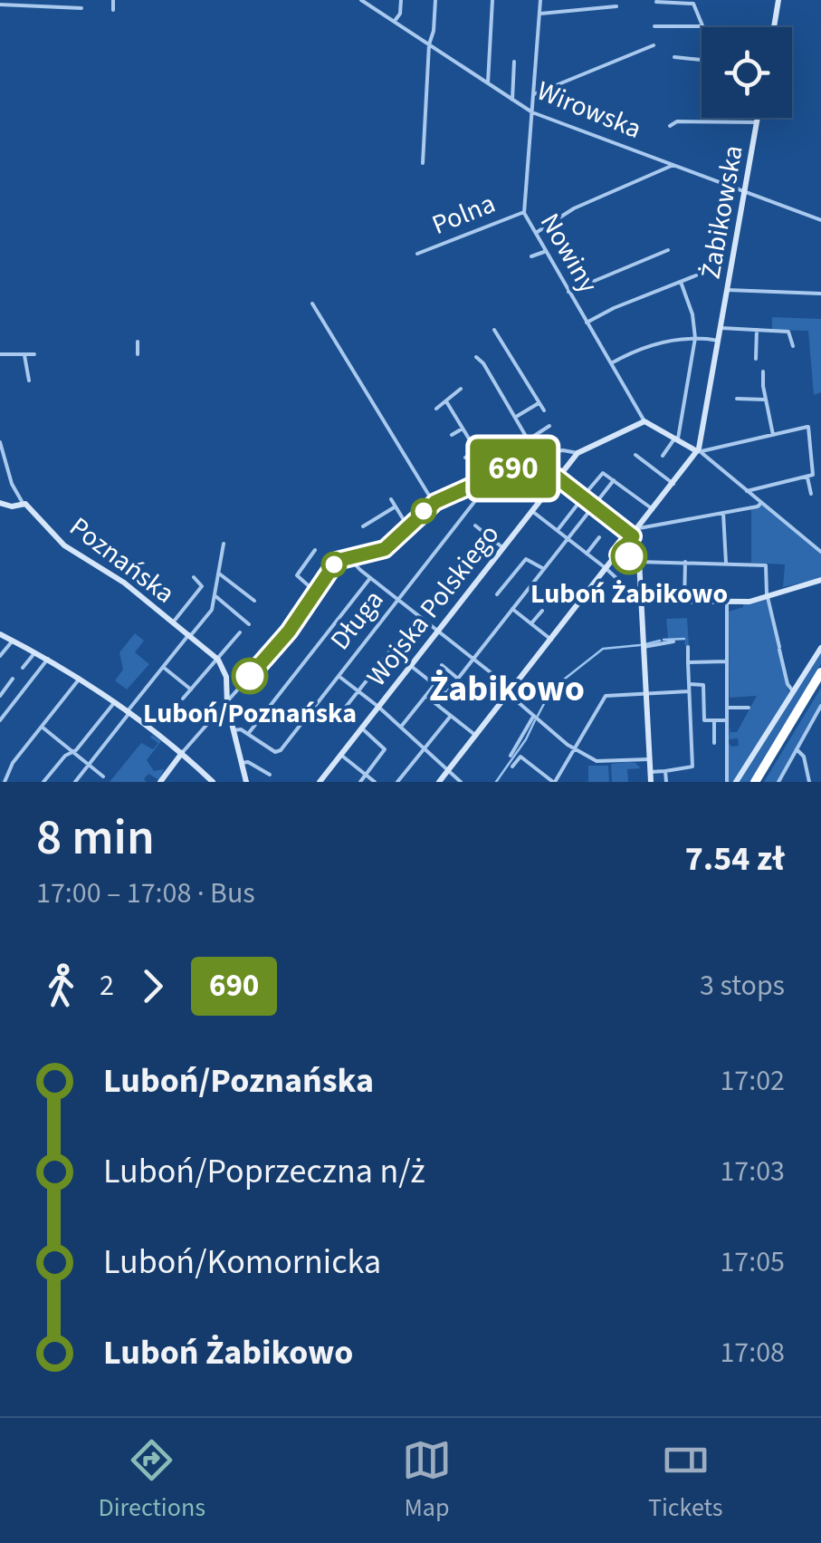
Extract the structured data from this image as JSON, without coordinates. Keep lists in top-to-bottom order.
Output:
{
  "streets": {
    "street": [
      "Wirowska",
      "Żabikowska",
      "Polna",
      "Nowiny",
      "Poznańska",
      "Wojska Polskiego",
      "Długa"
    ]
  },
  "crossings": [
    ["Wirowska", "Żabikowska"],
    ["Wirowska", "Nowiny"],
    ["Polna", "Nowiny"]
  ],
  "districts": ["Żabikowo"],
  "places": ["Luboń Żabikowo", "Luboń/Poznańska"],
  "lines": ["bus line 690"],
  "page": {
    "on_map": "690",
    "heading": ["8 min", "17:00 – 17:08 · Bus", "7.54 zł"],
    "legs": ["2", "690", "3 stops"],
    "list": [
      {
        "name": "Luboń/Poznańska",
        "value": "17:02"
      },
      {
        "name": "Luboń/Poprzeczna n/ż",
        "value": "17:03"
      },
      {
        "name": "Luboń/Komornicka",
        "value": "17:05"
      },
      {
        "name": "Luboń Żabikowo",
        "value": "17:08"
      }
    ],
    "tabs": ["Directions", "Map", "Tickets"]
  }
}
